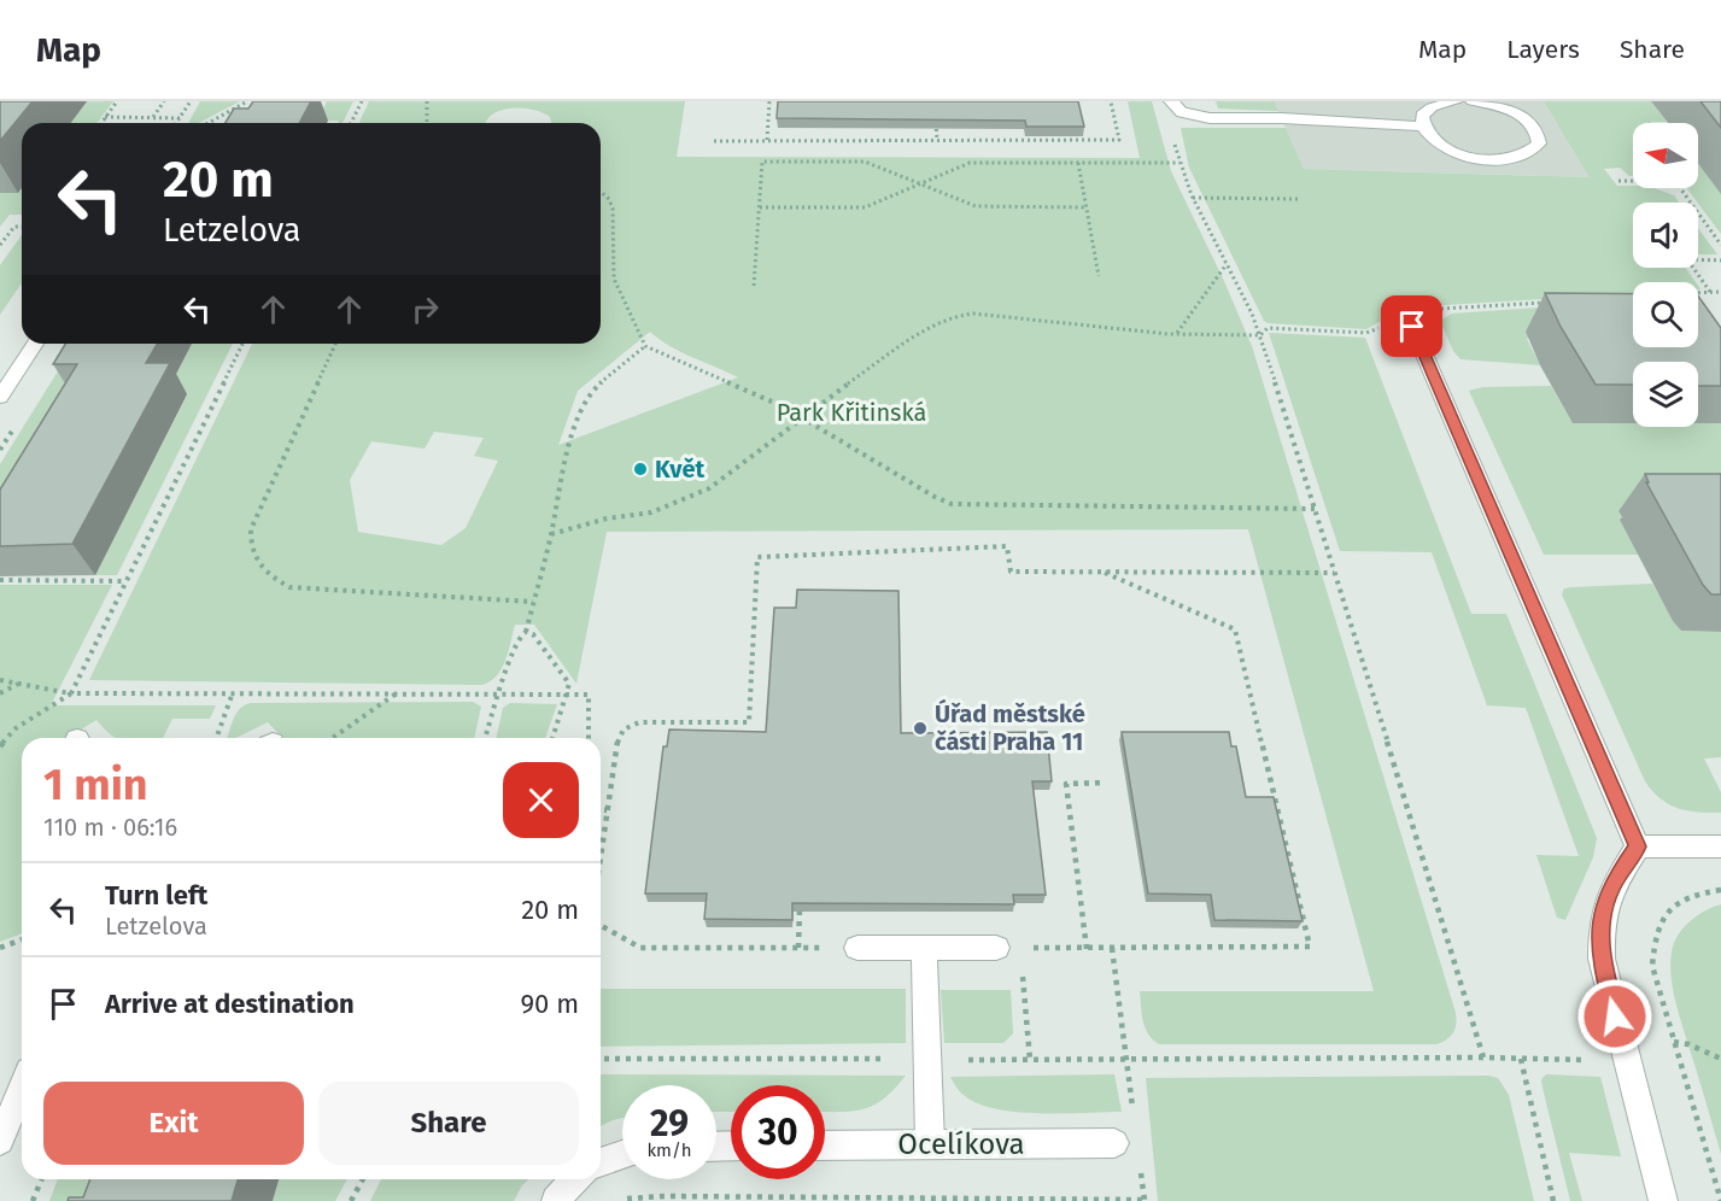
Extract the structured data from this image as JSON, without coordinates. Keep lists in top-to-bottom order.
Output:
{
  "streets": {
    "street": ["Ocelíkova"]
  },
  "parks": ["Park Křitinská"],
  "places": ["Květ", "Úřad městské části Praha 11"],
  "north": "left",
  "page": {
    "header": "Map",
    "nav": ["Map", "Layers", "Share"],
    "turn": ["20 m", "Letzelova"],
    "heading": ["1 min", "110 m · 06:16"],
    "list": [
      {
        "name": "Turn left",
        "note": "Letzelova",
        "value": "20 m"
      },
      {
        "name": "Arrive at destination",
        "value": "90 m"
      }
    ],
    "buttons": ["Exit", "Share"],
    "speed": "29 km/h",
    "limit": "30"
  }
}
